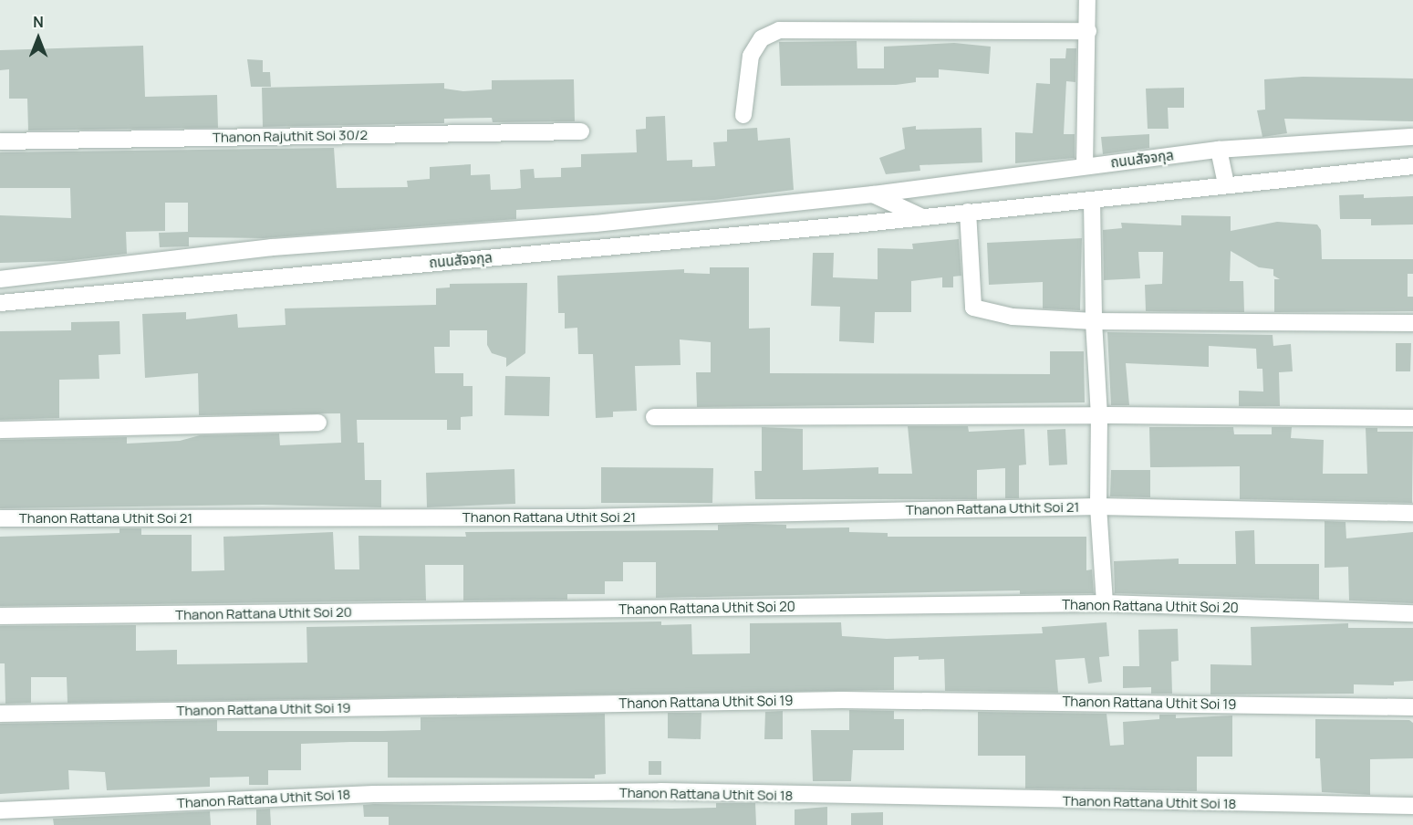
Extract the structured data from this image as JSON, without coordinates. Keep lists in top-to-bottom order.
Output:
{
  "streets": {
    "street": [
      "Thanon Rajuthit Soi 30/2",
      "ถนนสัจจกุล",
      "Thanon Rattana Uthit Soi 21",
      "Thanon Rattana Uthit Soi 20",
      "Thanon Rattana Uthit Soi 19",
      "Thanon Rattana Uthit Soi 18"
    ]
  },
  "north": "top"
}
